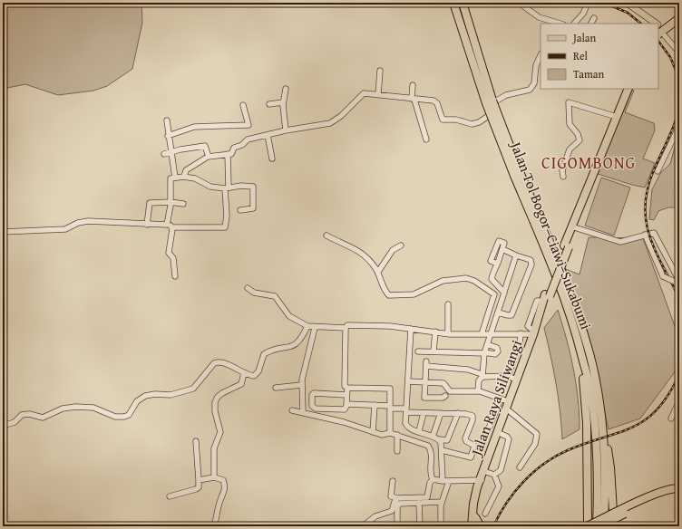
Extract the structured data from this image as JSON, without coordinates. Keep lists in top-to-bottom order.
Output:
{
  "streets": {
    "highway": ["Jalan Tol Bogor–Ciawi–Sukabumi", "Jalan Raya Siliwangi"]
  },
  "districts": ["CIGOMBONG"],
  "legend": ["Jalan", "Rel", "Taman"]
}
